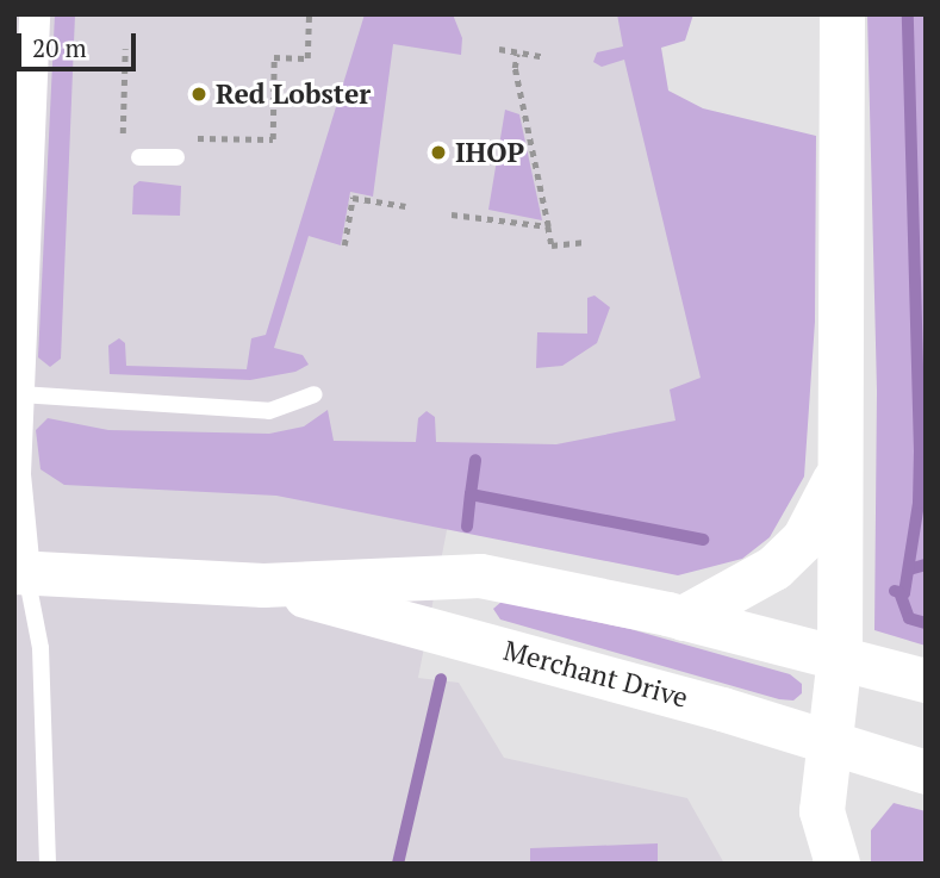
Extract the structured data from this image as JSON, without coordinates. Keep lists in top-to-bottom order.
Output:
{
  "streets": {
    "main road": ["Merchant Drive"]
  },
  "places": ["Red Lobster", "IHOP"],
  "scale_bar": "20 m"
}
